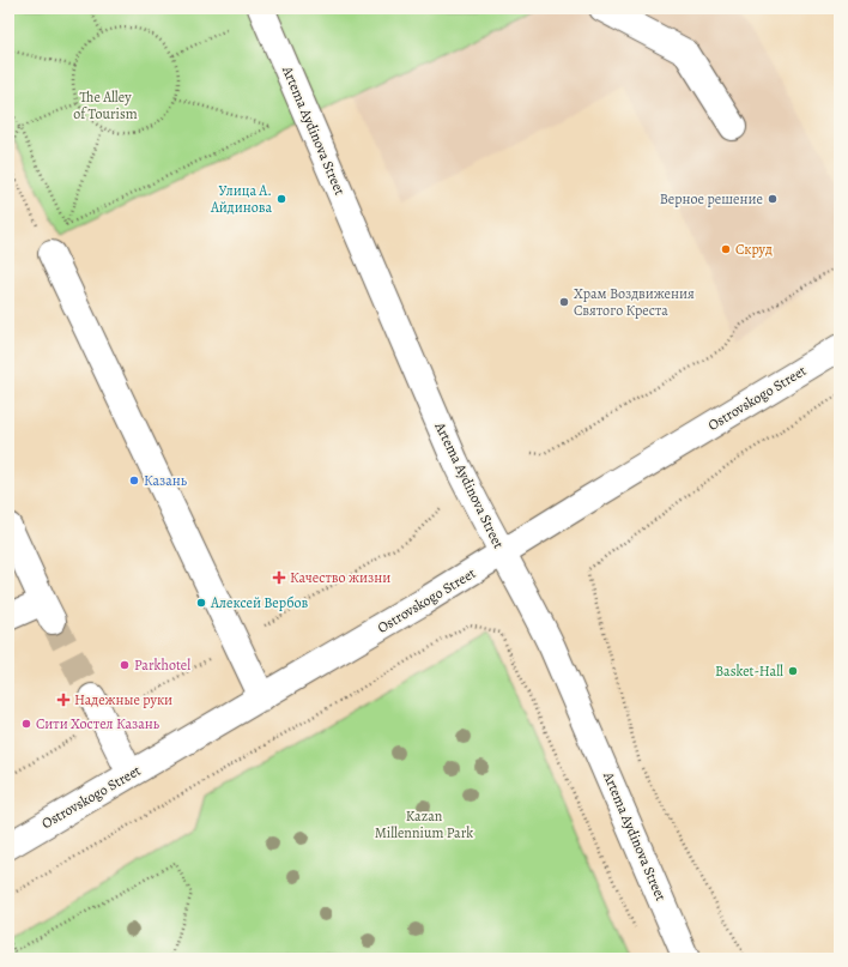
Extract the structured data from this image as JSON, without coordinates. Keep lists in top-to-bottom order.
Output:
{
  "streets": {
    "street": ["Artema Aydinova Street", "Ostrovskogo Street"]
  },
  "crossings": [
    ["Artema Aydinova Street", "Ostrovskogo Street"]
  ],
  "parks": ["The Alley of Tourism", "Kazan Millennium Park"],
  "places": {
    "other": [
      "Улица А. Айдинова",
      "Верное решение",
      "Скруд",
      "Храм Воздвижения Святого Креста",
      "Казань",
      "Алексей Вербов",
      "Parkhotel",
      "Basket-Hall",
      "Сити Хостел Казань"
    ],
    "health": ["Качество жизни", "Надежные руки"]
  }
}
